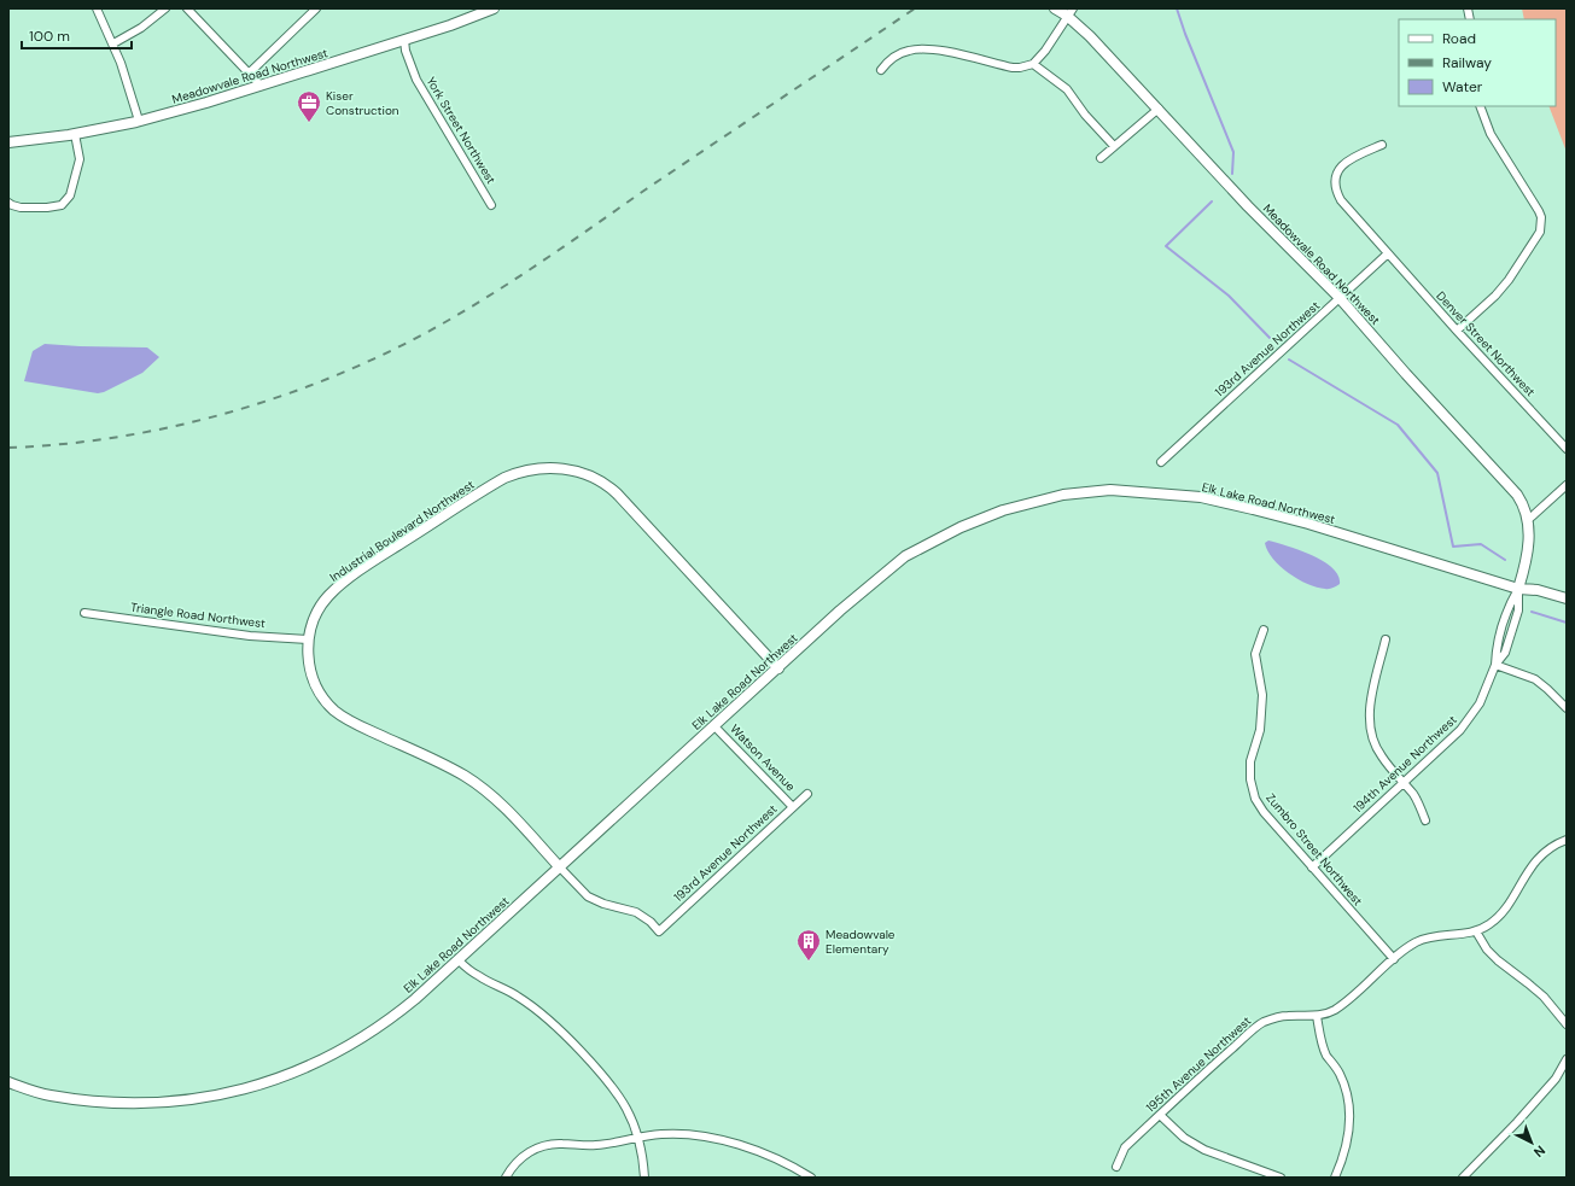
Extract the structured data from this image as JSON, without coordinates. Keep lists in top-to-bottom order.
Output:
{
  "streets": {
    "street": [
      "Meadowvale Road Northwest",
      "York Street Northwest",
      "Denver Street Northwest",
      "193rd Avenue Northwest",
      "Elk Lake Road Northwest",
      "Industrial Boulevard Northwest",
      "Triangle Road Northwest",
      "Watson Avenue",
      "194th Avenue Northwest",
      "Zumbro Street Northwest",
      "195th Avenue Northwest"
    ]
  },
  "crossings": [
    ["Meadowvale Road Northwest", "York Street Northwest"],
    ["Meadowvale Road Northwest", "193rd Avenue Northwest"],
    ["Meadowvale Road Northwest", "Elk Lake Road Northwest"],
    ["Meadowvale Road Northwest", "194th Avenue Northwest"],
    ["Denver Street Northwest", "193rd Avenue Northwest"],
    ["193rd Avenue Northwest", "Elk Lake Road Northwest"],
    ["193rd Avenue Northwest", "Industrial Boulevard Northwest"],
    ["193rd Avenue Northwest", "Watson Avenue"],
    ["Elk Lake Road Northwest", "Industrial Boulevard Northwest"],
    ["Elk Lake Road Northwest", "Watson Avenue"],
    ["Elk Lake Road Northwest", "194th Avenue Northwest"],
    ["Industrial Boulevard Northwest", "Triangle Road Northwest"],
    ["194th Avenue Northwest", "Zumbro Street Northwest"],
    ["Zumbro Street Northwest", "195th Avenue Northwest"]
  ],
  "places": {
    "office": ["Kiser Construction"],
    "building": ["Meadowvale Elementary"]
  },
  "legend": ["Road", "Railway", "Water"],
  "scale_bar": "100 m",
  "north": "bottom right"
}
